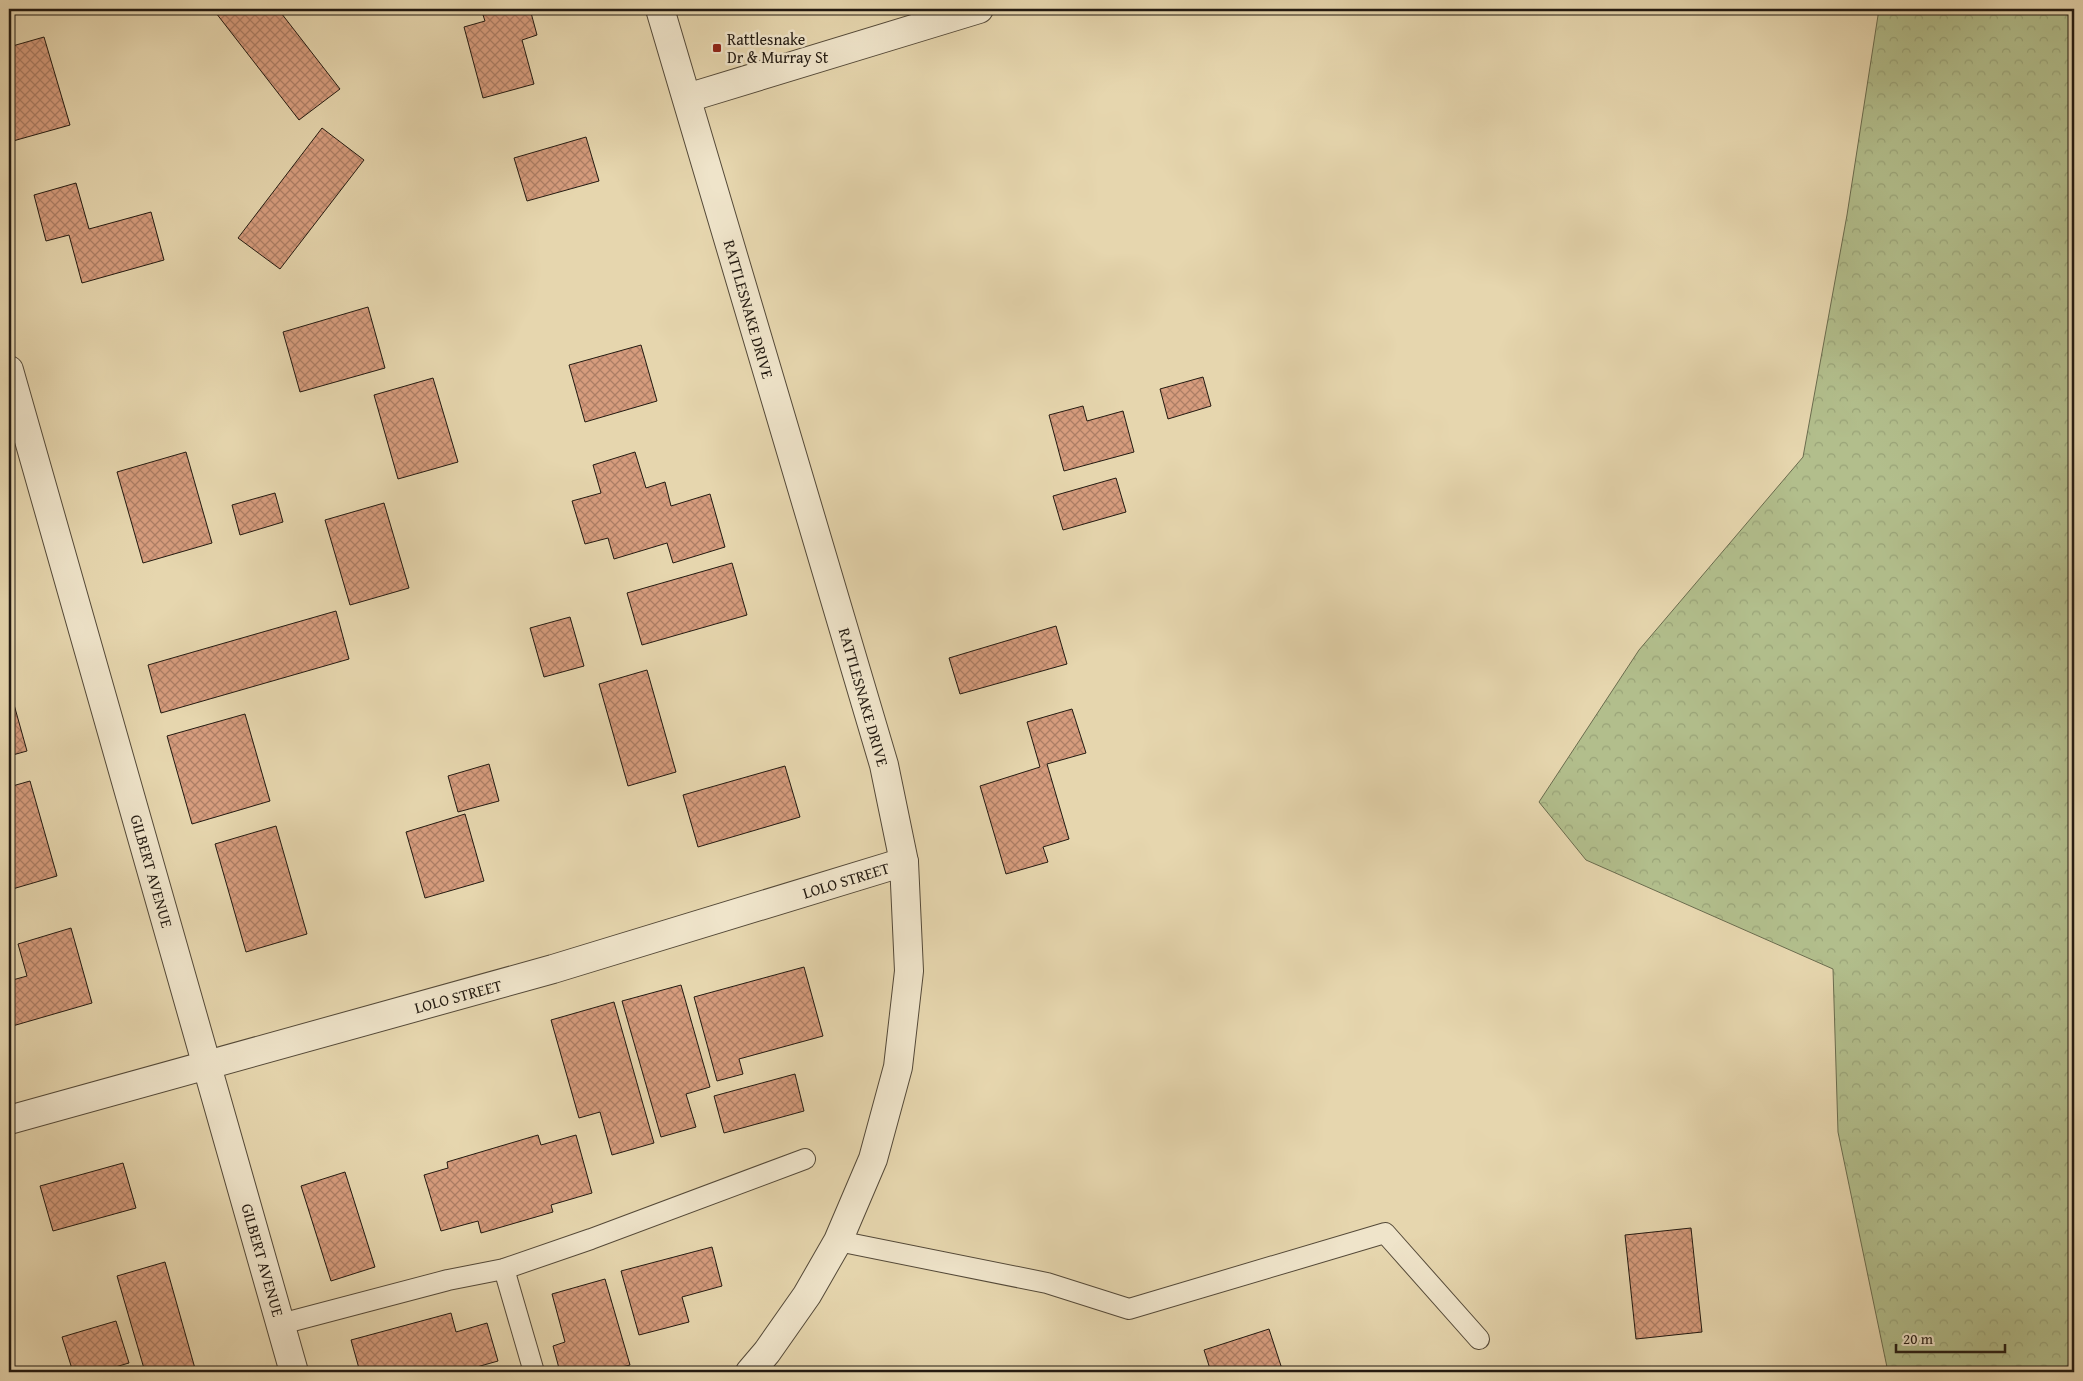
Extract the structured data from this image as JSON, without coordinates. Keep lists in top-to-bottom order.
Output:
{
  "streets": {
    "street": ["RATTLESNAKE DRIVE", "GILBERT AVENUE", "LOLO STREET"]
  },
  "crossings": [
    ["RATTLESNAKE DRIVE", "LOLO STREET"],
    ["GILBERT AVENUE", "LOLO STREET"]
  ],
  "places": {
    "transit": ["Rattlesnake Dr & Murray St"]
  },
  "scale_bar": "20 m"
}
